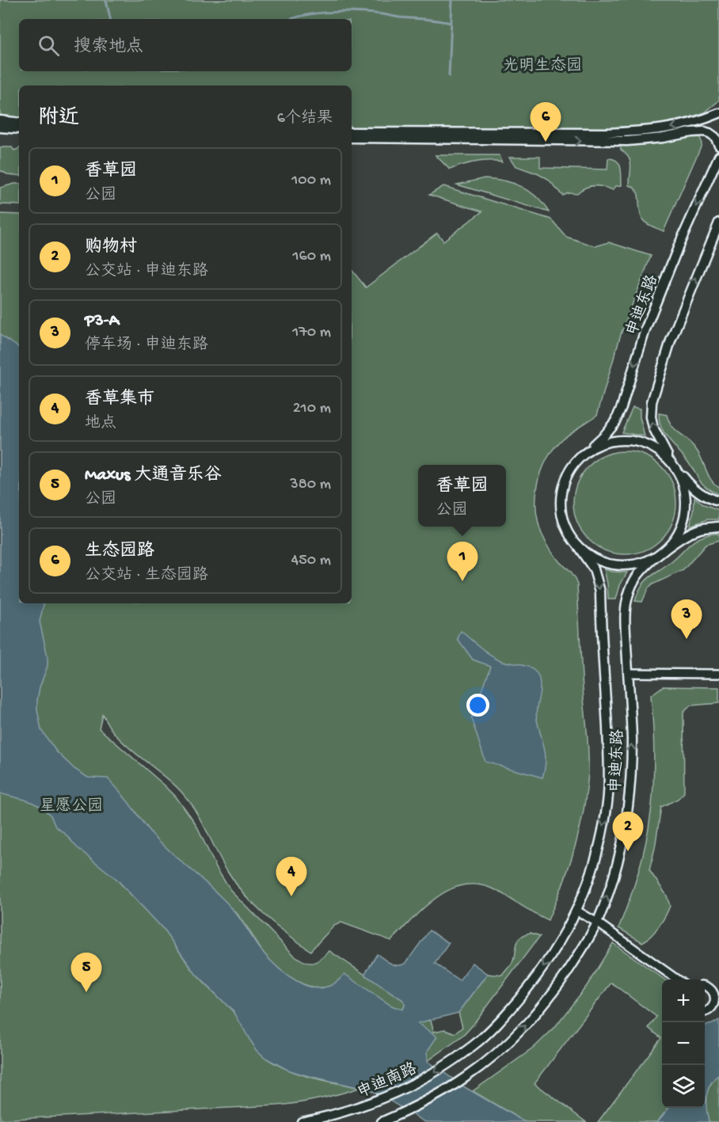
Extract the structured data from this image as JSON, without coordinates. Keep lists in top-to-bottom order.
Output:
{
  "streets": {
    "street": ["申迪东路", "申迪南路"]
  },
  "crossings": [
    ["申迪东路", "申迪南路"]
  ],
  "one_way": ["申迪南路"],
  "parks": ["光明生态园", "星愿公园"],
  "page": {
    "search": "搜索地点",
    "heading": ["附近", "6个结果"],
    "pins": [
      "6",
      "1",
      "3",
      "2",
      "4",
      "5"
    ],
    "list": [
      {
        "mark": "1",
        "name": "香草园",
        "note": "公园",
        "value": "100 m"
      },
      {
        "mark": "2",
        "name": "购物村",
        "note": "公交站 · 申迪东路",
        "value": "160 m"
      },
      {
        "mark": "3",
        "name": "P3-A",
        "note": "停车场 · 申迪东路",
        "value": "170 m"
      },
      {
        "mark": "4",
        "name": "香草集市",
        "note": "地点",
        "value": "210 m"
      },
      {
        "mark": "5",
        "name": "Maxus 大通音乐谷",
        "note": "公园",
        "value": "380 m"
      },
      {
        "mark": "6",
        "name": "生态园路",
        "note": "公交站 · 生态园路",
        "value": "450 m"
      }
    ],
    "popup": ["香草园", "公园"],
    "map_buttons": ["+", "−"]
  }
}
